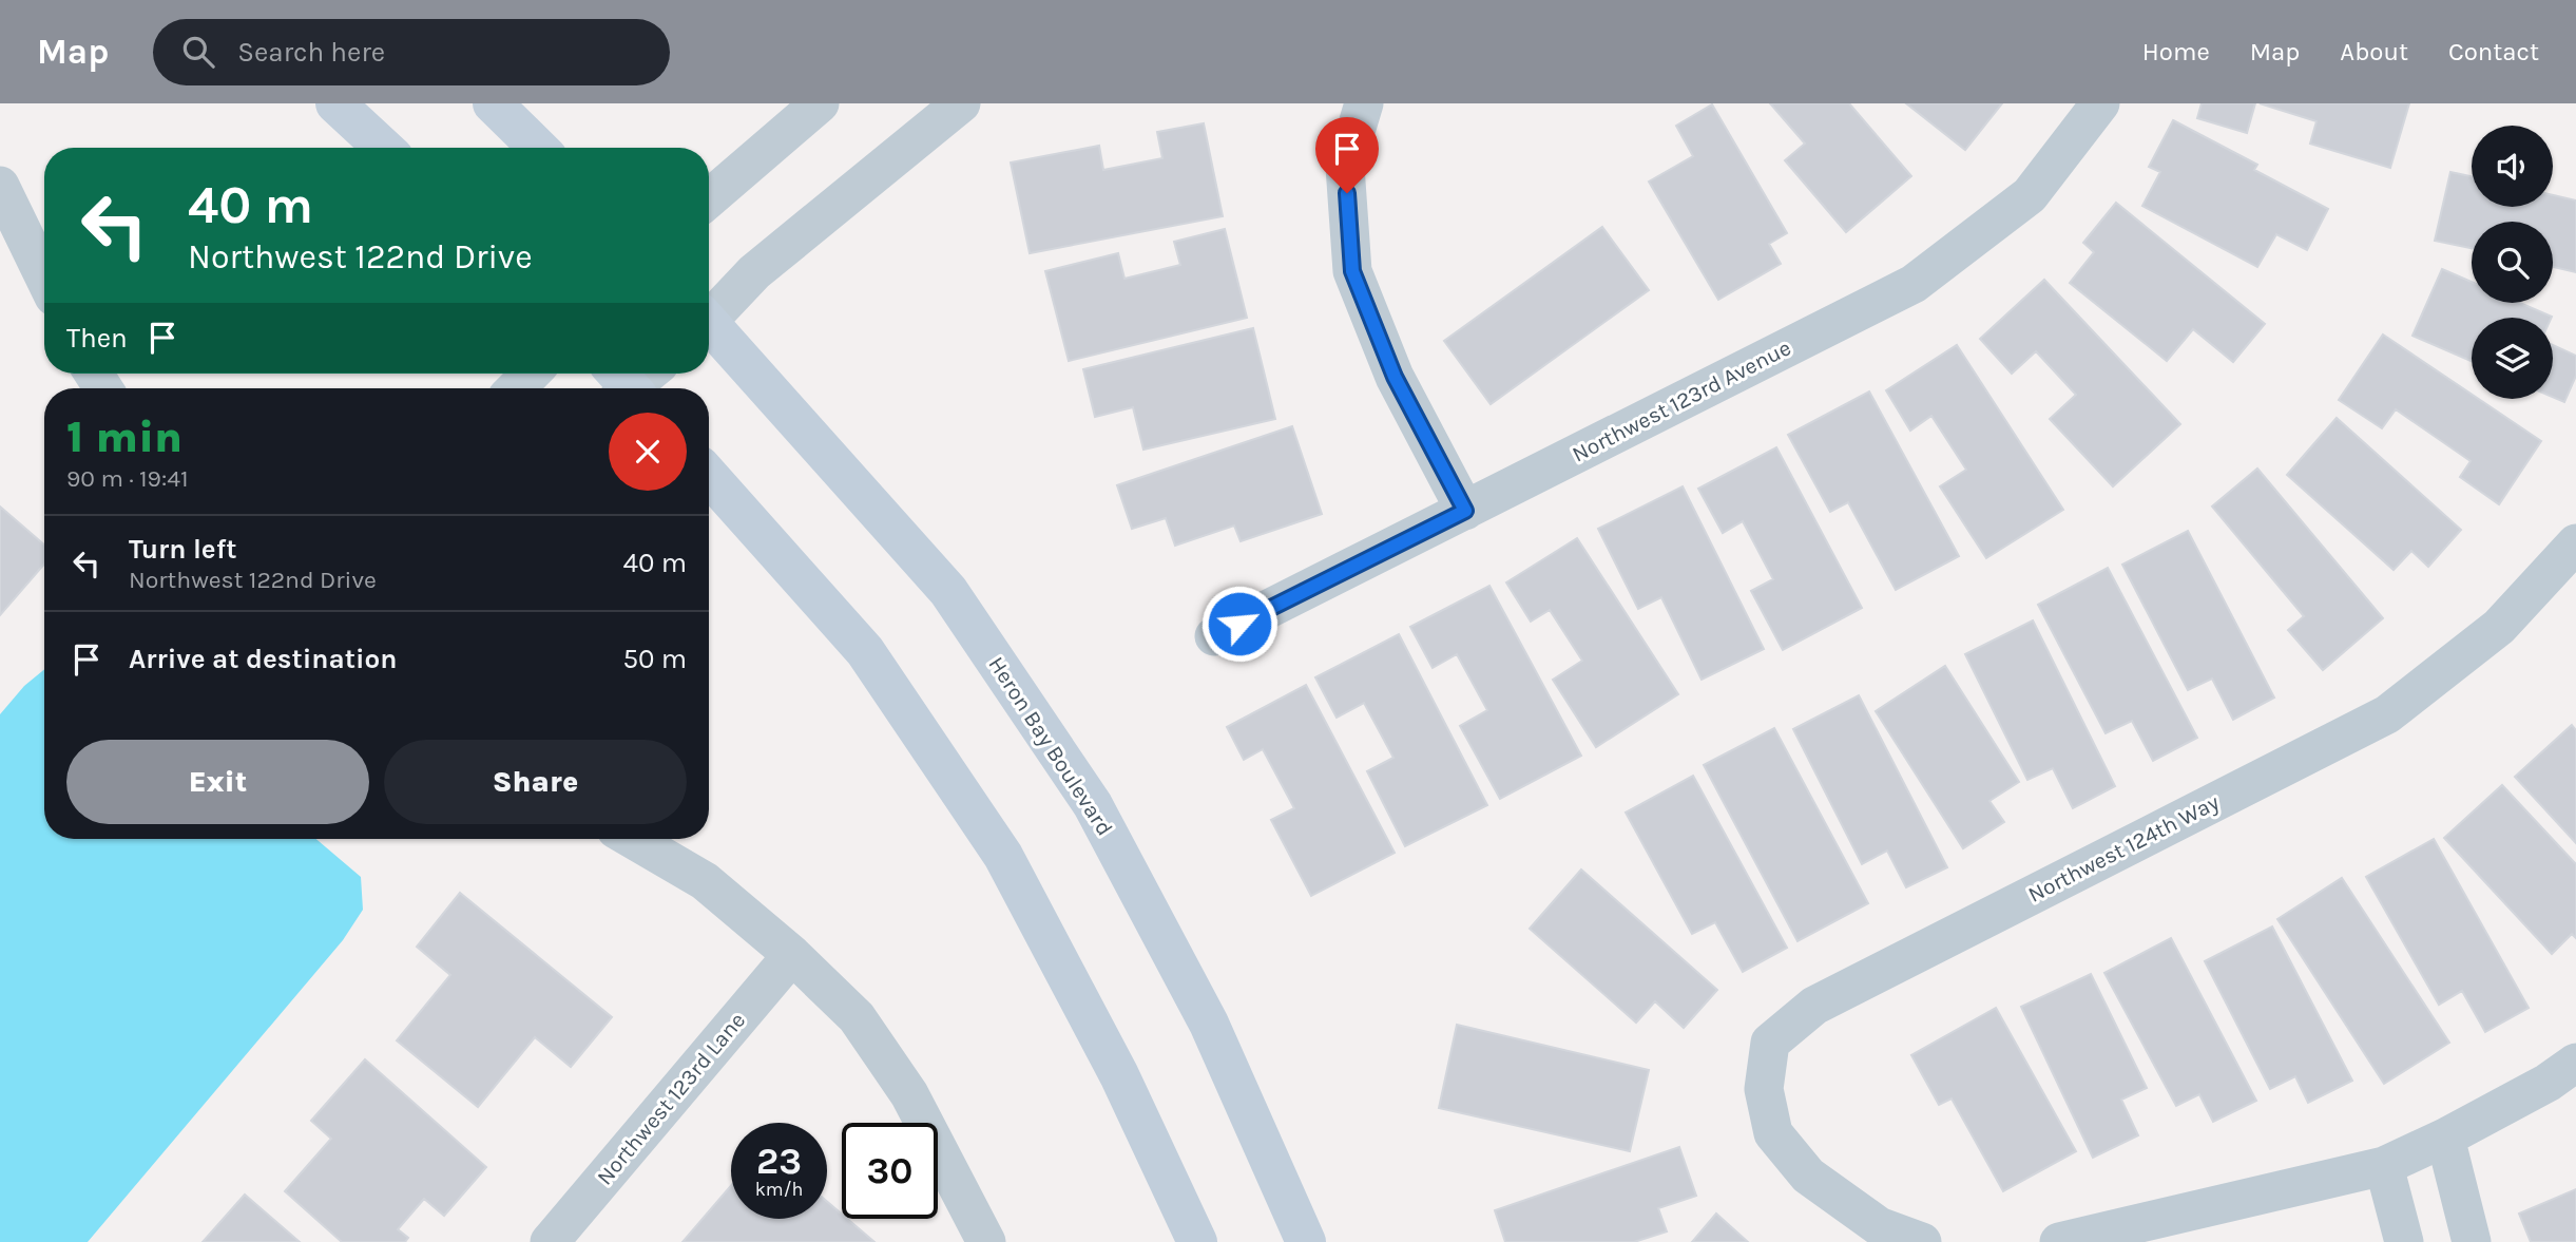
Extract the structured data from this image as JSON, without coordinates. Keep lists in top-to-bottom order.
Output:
{
  "streets": {
    "street": [
      "Northwest 123rd Avenue",
      "Heron Bay Boulevard",
      "Northwest 124th Way",
      "Northwest 123rd Lane"
    ]
  },
  "page": {
    "header": "Map",
    "search": "Search here",
    "nav": [
      "Home",
      "Map",
      "About",
      "Contact"
    ],
    "turn": ["40 m", "Northwest 122nd Drive"],
    "then": "Then",
    "heading": ["1 min", "90 m · 19:41"],
    "list": [
      {
        "name": "Turn left",
        "note": "Northwest 122nd Drive",
        "value": "40 m"
      },
      {
        "name": "Arrive at destination",
        "value": "50 m"
      }
    ],
    "buttons": ["Exit", "Share"],
    "speed": "23 km/h",
    "limit": "30"
  }
}
